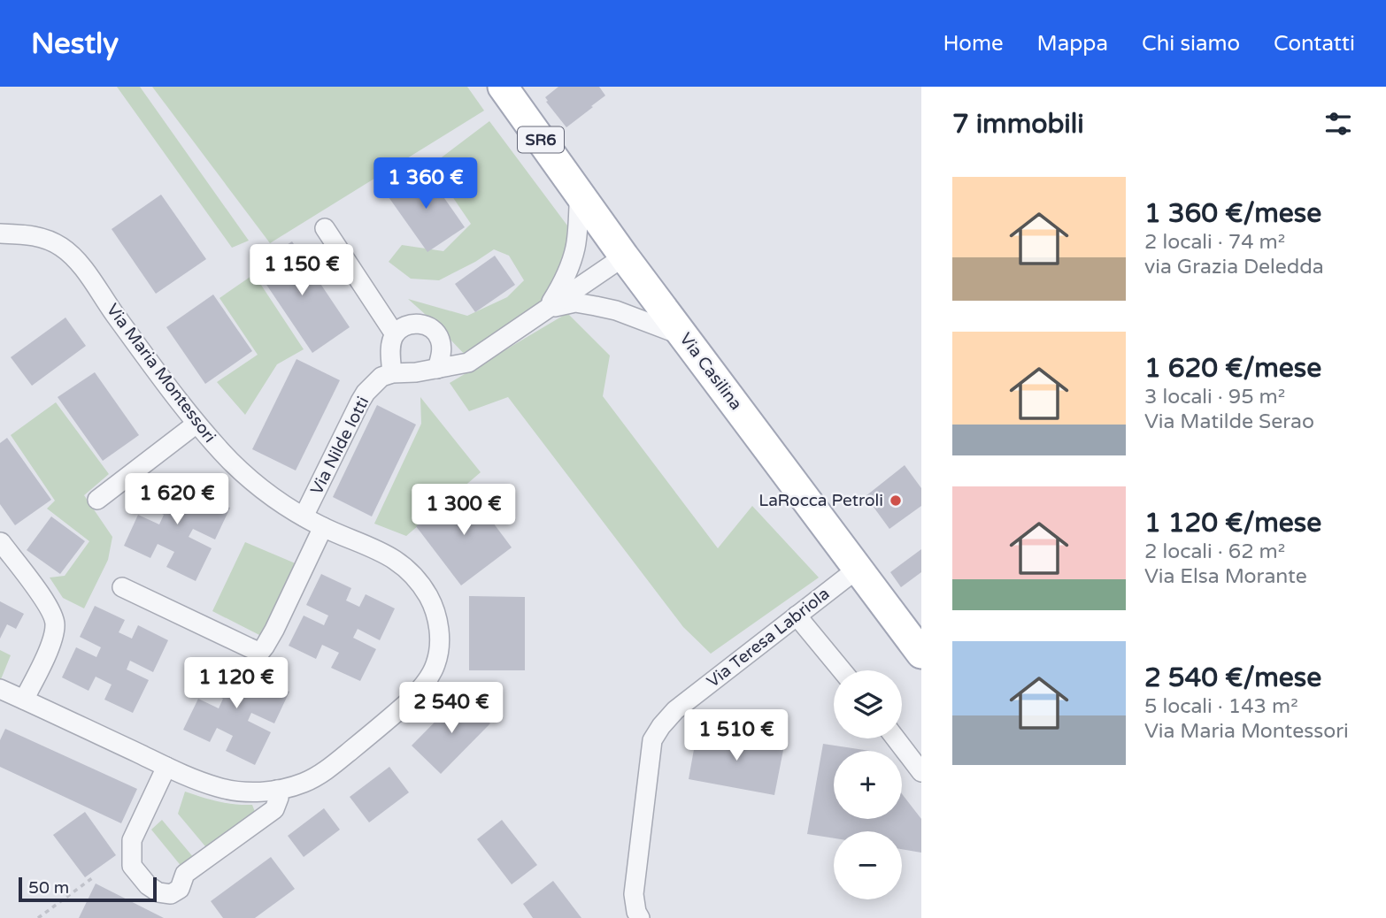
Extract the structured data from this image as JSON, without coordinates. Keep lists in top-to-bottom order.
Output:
{
  "streets": {
    "main road": ["SR6", "Via Casilina"],
    "street": ["Via Maria Montessori", "Via Nilde Iotti", "Via Teresa Labriola"]
  },
  "crossings": [
    ["Via Casilina", "Via Teresa Labriola"],
    ["Via Maria Montessori", "Via Nilde Iotti"]
  ],
  "places": ["LaRocca Petroli"],
  "scale_bar": "50 m",
  "page": {
    "header": "Nestly",
    "nav": [
      "Home",
      "Mappa",
      "Chi siamo",
      "Contatti"
    ],
    "heading": "7 immobili",
    "price": [
      "1 360 €",
      "1 150 €",
      "1 620 €",
      "1 300 €",
      "1 120 €",
      "2 540 €",
      "1 510 €"
    ],
    "list": [
      {
        "name": "1 360 €/mese",
        "note": "2 locali · 74 m² · via Grazia Deledda"
      },
      {
        "name": "1 620 €/mese",
        "note": "3 locali · 95 m² · Via Matilde Serao"
      },
      {
        "name": "1 120 €/mese",
        "note": "2 locali · 62 m² · Via Elsa Morante"
      },
      {
        "name": "2 540 €/mese",
        "note": "5 locali · 143 m² · Via Maria Montessori"
      }
    ],
    "map_buttons": ["+", "−"],
    "scale": "50 m"
  }
}
